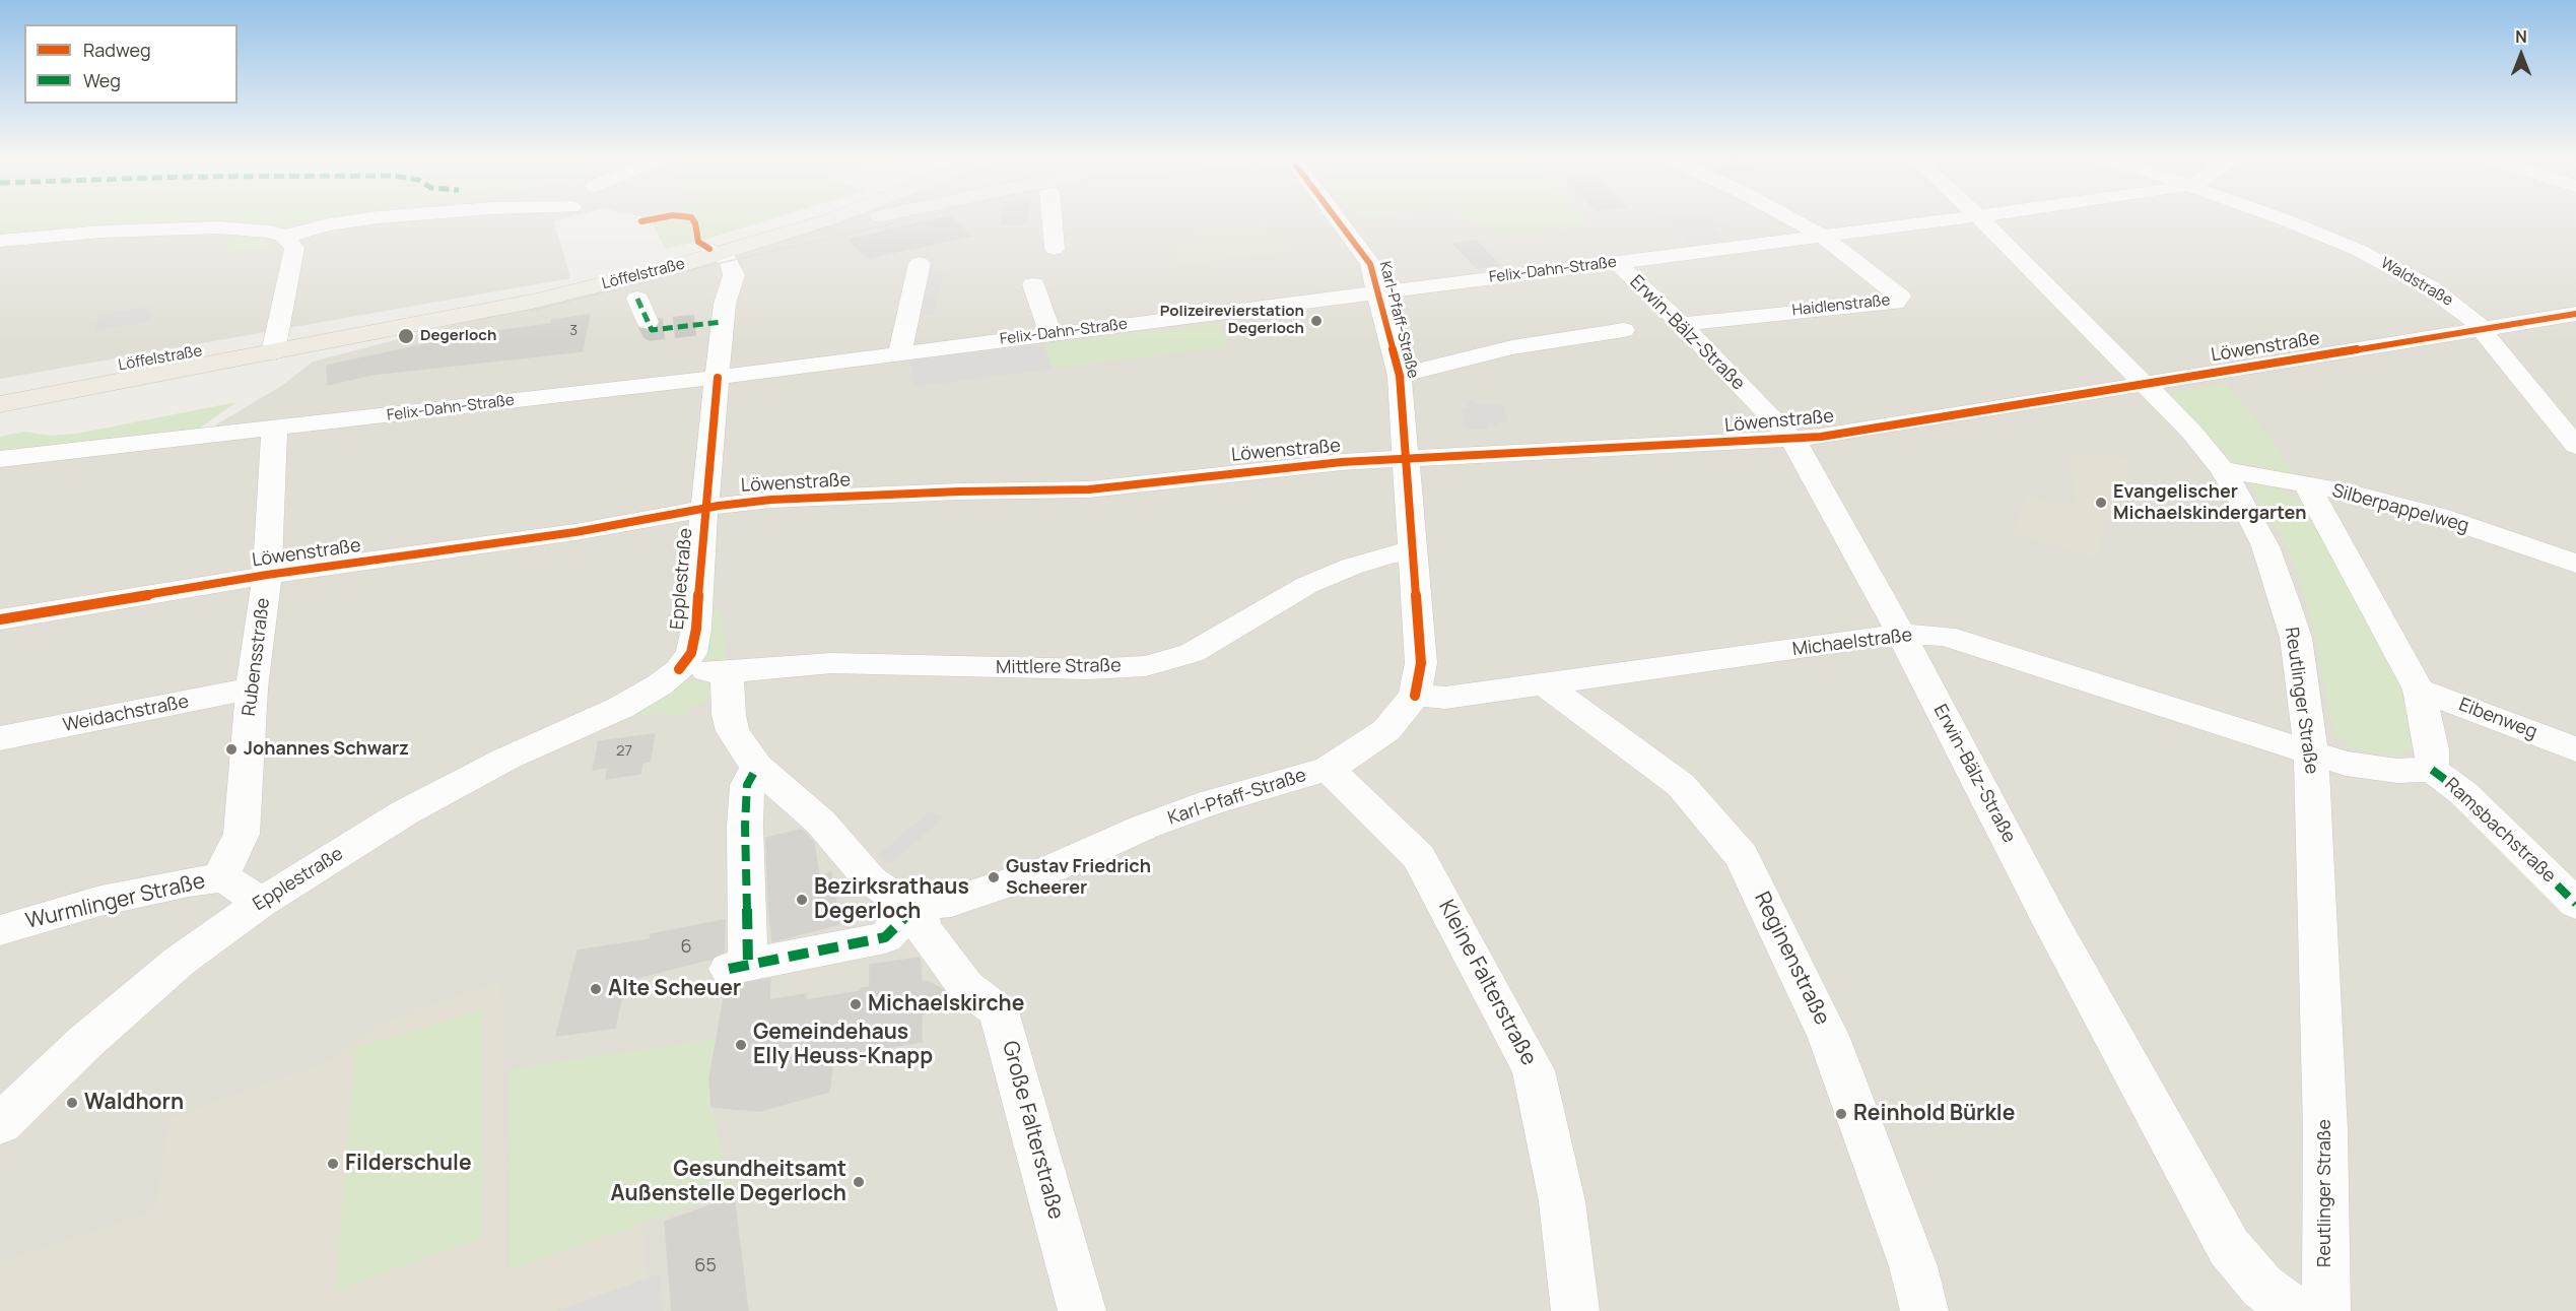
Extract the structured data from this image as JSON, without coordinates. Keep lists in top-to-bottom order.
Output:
{
  "streets": {
    "main road": ["Löffelstraße"],
    "street": [
      "Felix-Dahn-Straße",
      "Waldstraße",
      "Haidlenstraße",
      "Karl-Pfaff-Straße",
      "Erwin-Bälz-Straße",
      "Löwenstraße",
      "Silberpappelweg",
      "Epplestraße",
      "Michaelstraße",
      "Rubensstraße",
      "Mittlere Straße",
      "Reutlinger Straße",
      "Weidachstraße",
      "Eibenweg",
      "Ramsbachstraße",
      "Wurmlinger Straße",
      "Reginenstraße",
      "Kleine Falterstraße",
      "Große Falterstraße"
    ]
  },
  "crossings": [
    ["Felix-Dahn-Straße", "Haidlenstraße"],
    ["Felix-Dahn-Straße", "Karl-Pfaff-Straße"],
    ["Felix-Dahn-Straße", "Erwin-Bälz-Straße"],
    ["Felix-Dahn-Straße", "Epplestraße"],
    ["Felix-Dahn-Straße", "Rubensstraße"],
    ["Löffelstraße", "Epplestraße"],
    ["Waldstraße", "Löwenstraße"],
    ["Haidlenstraße", "Erwin-Bälz-Straße"],
    ["Karl-Pfaff-Straße", "Löwenstraße"],
    ["Karl-Pfaff-Straße", "Michaelstraße"],
    ["Karl-Pfaff-Straße", "Mittlere Straße"],
    ["Karl-Pfaff-Straße", "Kleine Falterstraße"],
    ["Karl-Pfaff-Straße", "Große Falterstraße"],
    ["Erwin-Bälz-Straße", "Löwenstraße"],
    ["Erwin-Bälz-Straße", "Michaelstraße"],
    ["Löwenstraße", "Epplestraße"],
    ["Löwenstraße", "Rubensstraße"],
    ["Löwenstraße", "Reutlinger Straße"],
    ["Silberpappelweg", "Reutlinger Straße"],
    ["Epplestraße", "Mittlere Straße"],
    ["Epplestraße", "Wurmlinger Straße"],
    ["Michaelstraße", "Reutlinger Straße"],
    ["Michaelstraße", "Ramsbachstraße"],
    ["Michaelstraße", "Reginenstraße"],
    ["Rubensstraße", "Weidachstraße"],
    ["Rubensstraße", "Wurmlinger Straße"],
    ["Reutlinger Straße", "Ramsbachstraße"]
  ],
  "places": [
    "Polizeirevierstation Degerloch",
    "Degerloch",
    "Evangelischer Michaelskindergarten",
    "Johannes Schwarz",
    "Gustav Friedrich Scheerer",
    "Bezirksrathaus Degerloch",
    "Alte Scheuer",
    "Michaelskirche",
    "Gemeindehaus Elly Heuss-Knapp",
    "Waldhorn",
    "Reinhold Bürkle",
    "Filderschule",
    "Gesundheitsamt Außenstelle Degerloch"
  ],
  "house_numbers": [
    "3",
    "27",
    "6",
    "65"
  ],
  "legend": ["Radweg", "Weg"],
  "north": "top"
}
